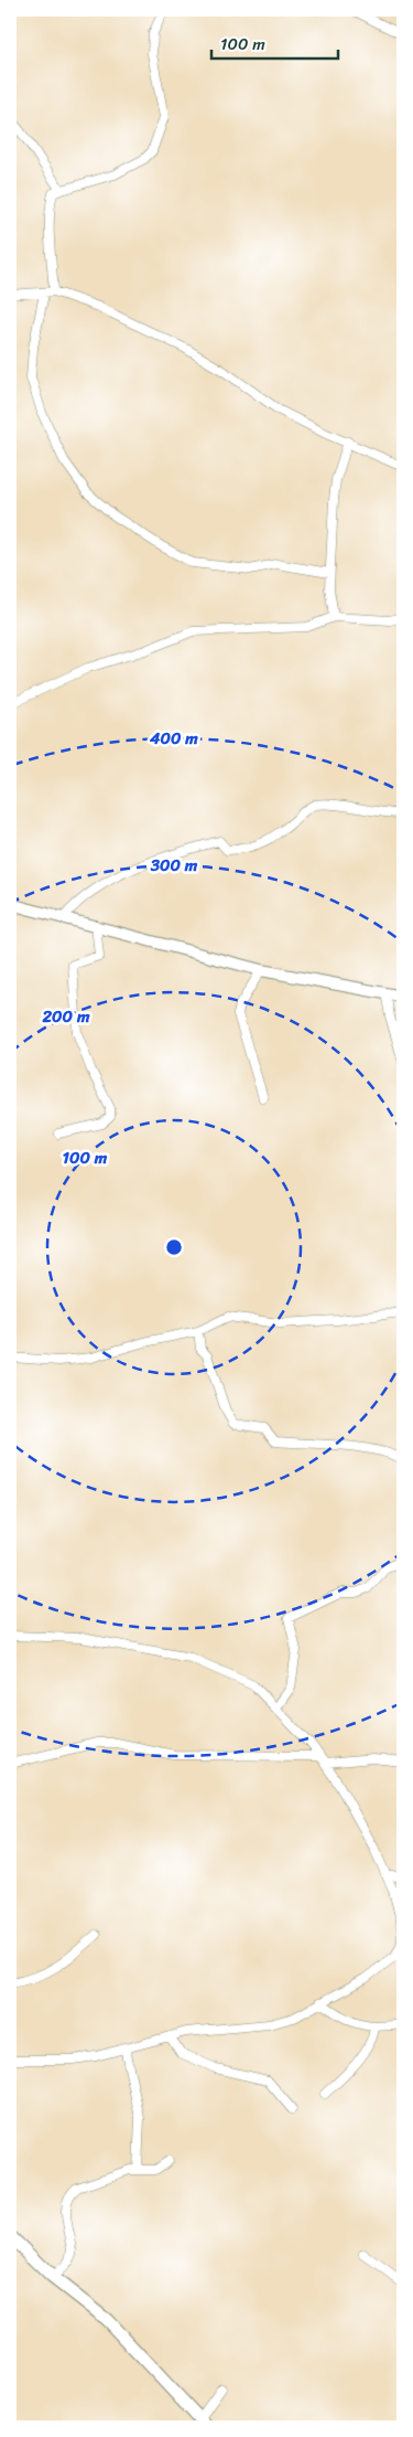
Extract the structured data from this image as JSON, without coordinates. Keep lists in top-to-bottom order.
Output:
{
  "scale_bar": "100 m",
  "rings": [
    "400 m",
    "300 m",
    "200 m",
    "100 m"
  ]
}
